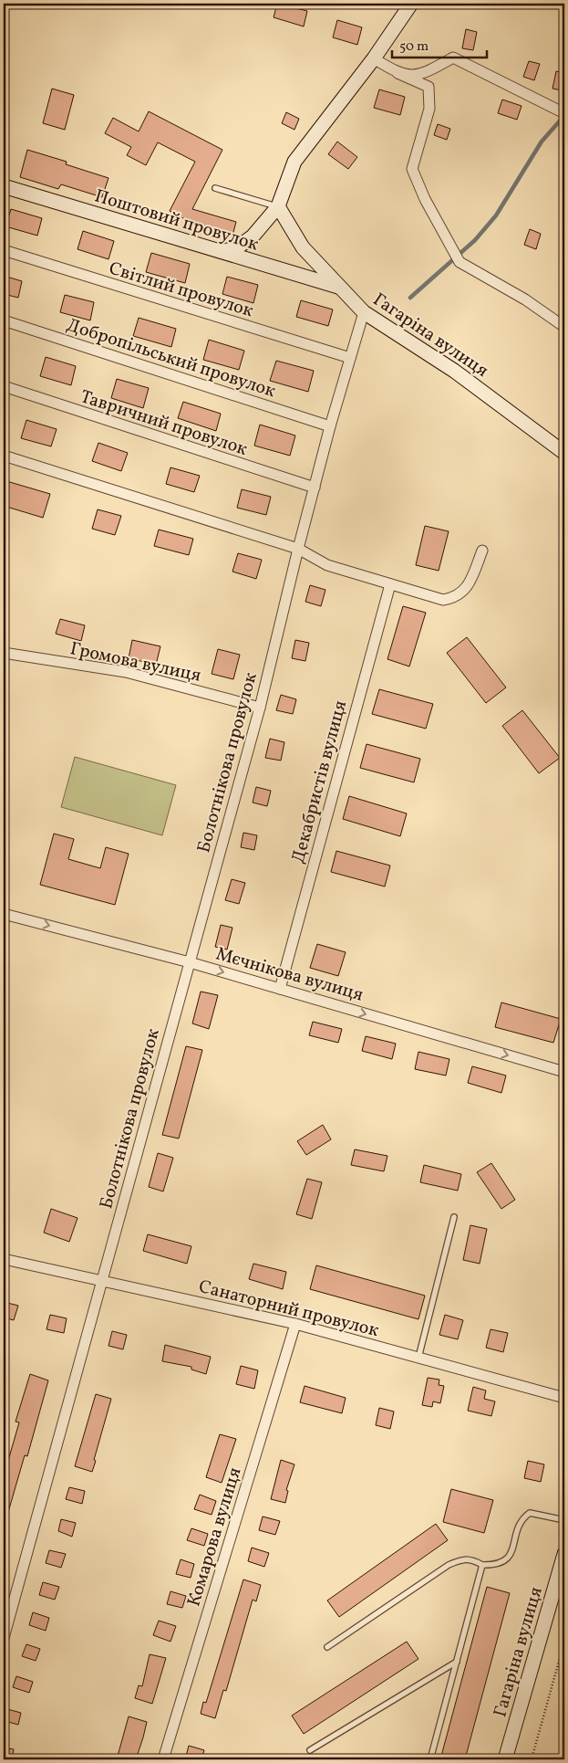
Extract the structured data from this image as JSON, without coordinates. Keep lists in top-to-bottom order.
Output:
{
  "streets": {
    "main road": ["Поштовий провулок", "Гагаріна вулиця"],
    "street": [
      "Світлий провулок",
      "Добропільський провулок",
      "Тавричний провулок",
      "Громова вулиця",
      "Болотнікова провулок",
      "Декабристів вулиця",
      "Мєчнікова вулиця",
      "Санаторний провулок",
      "Комарова вулиця"
    ]
  },
  "crossings": [
    ["Поштовий провулок", "Гагаріна вулиця"],
    ["Світлий провулок", "Болотнікова провулок"],
    ["Гагаріна вулиця", "Болотнікова провулок"],
    ["Добропільський провулок", "Болотнікова провулок"],
    ["Тавричний провулок", "Болотнікова провулок"],
    ["Громова вулиця", "Болотнікова провулок"],
    ["Болотнікова провулок", "Мєчнікова вулиця"],
    ["Болотнікова провулок", "Санаторний провулок"],
    ["Декабристів вулиця", "Мєчнікова вулиця"],
    ["Санаторний провулок", "Комарова вулиця"]
  ],
  "one_way": ["Мєчнікова вулиця"],
  "scale_bar": "50 m"
}
